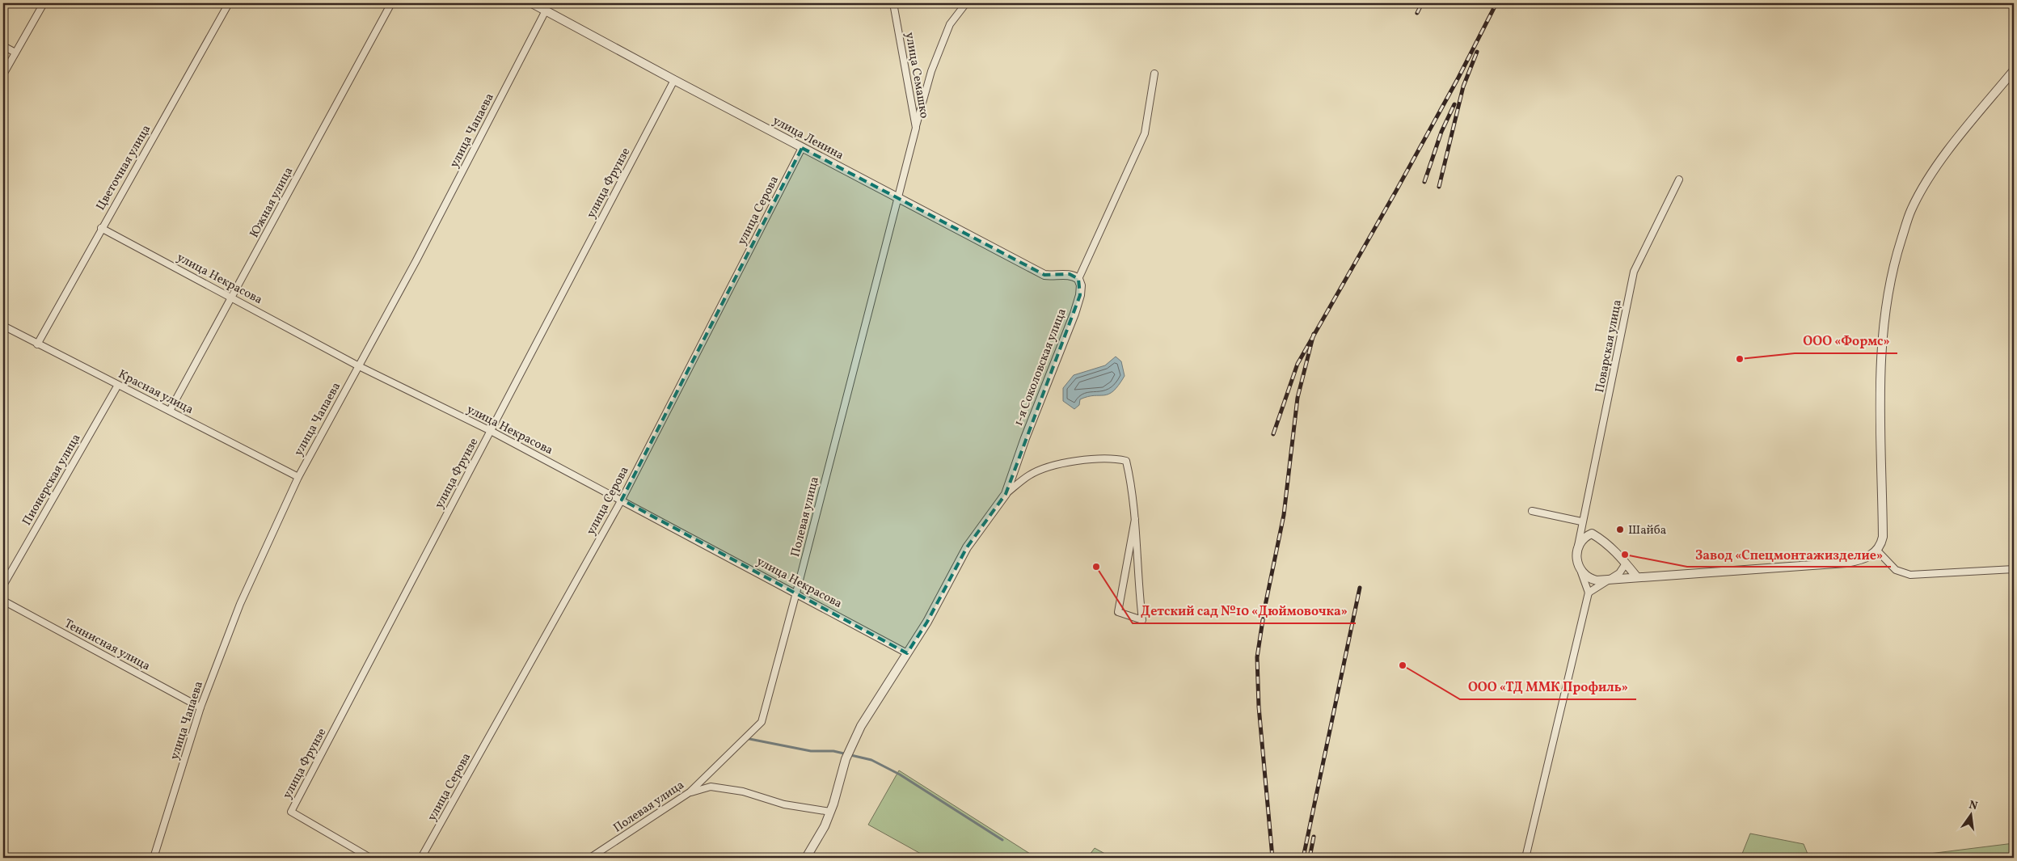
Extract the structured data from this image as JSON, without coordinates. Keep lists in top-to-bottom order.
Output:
{
  "streets": {
    "street": [
      "улица Семашко",
      "улица Чапаева",
      "улица Ленина",
      "Цветочная улица",
      "улица Фрунзе",
      "Южная улица",
      "улица Серова",
      "улица Некрасова",
      "Поварская улица",
      "1-я Соколовская улица",
      "Красная улица",
      "Пионерская улица",
      "Полевая улица",
      "Теннисная улица"
    ]
  },
  "crossings": [
    ["улица Семашко", "улица Ленина"],
    ["улица Семашко", "Полевая улица"],
    ["улица Чапаева", "улица Ленина"],
    ["улица Чапаева", "улица Некрасова"],
    ["улица Чапаева", "Красная улица"],
    ["улица Чапаева", "Теннисная улица"],
    ["улица Ленина", "улица Фрунзе"],
    ["улица Ленина", "улица Серова"],
    ["улица Ленина", "1-я Соколовская улица"],
    ["улица Ленина", "Полевая улица"],
    ["Цветочная улица", "улица Некрасова"],
    ["Цветочная улица", "Красная улица"],
    ["улица Фрунзе", "улица Некрасова"],
    ["Южная улица", "улица Некрасова"],
    ["Южная улица", "Красная улица"],
    ["улица Серова", "улица Некрасова"],
    ["улица Некрасова", "1-я Соколовская улица"],
    ["улица Некрасова", "Полевая улица"],
    ["Красная улица", "Пионерская улица"]
  ],
  "places": [
    "ООО «Формс»",
    "Шайба",
    "Завод «Спецмонтажизделие»",
    "Детский сад №10 «Дюймовочка»",
    "ООО «ТД ММК Профиль»"
  ],
  "north": "top"
}
